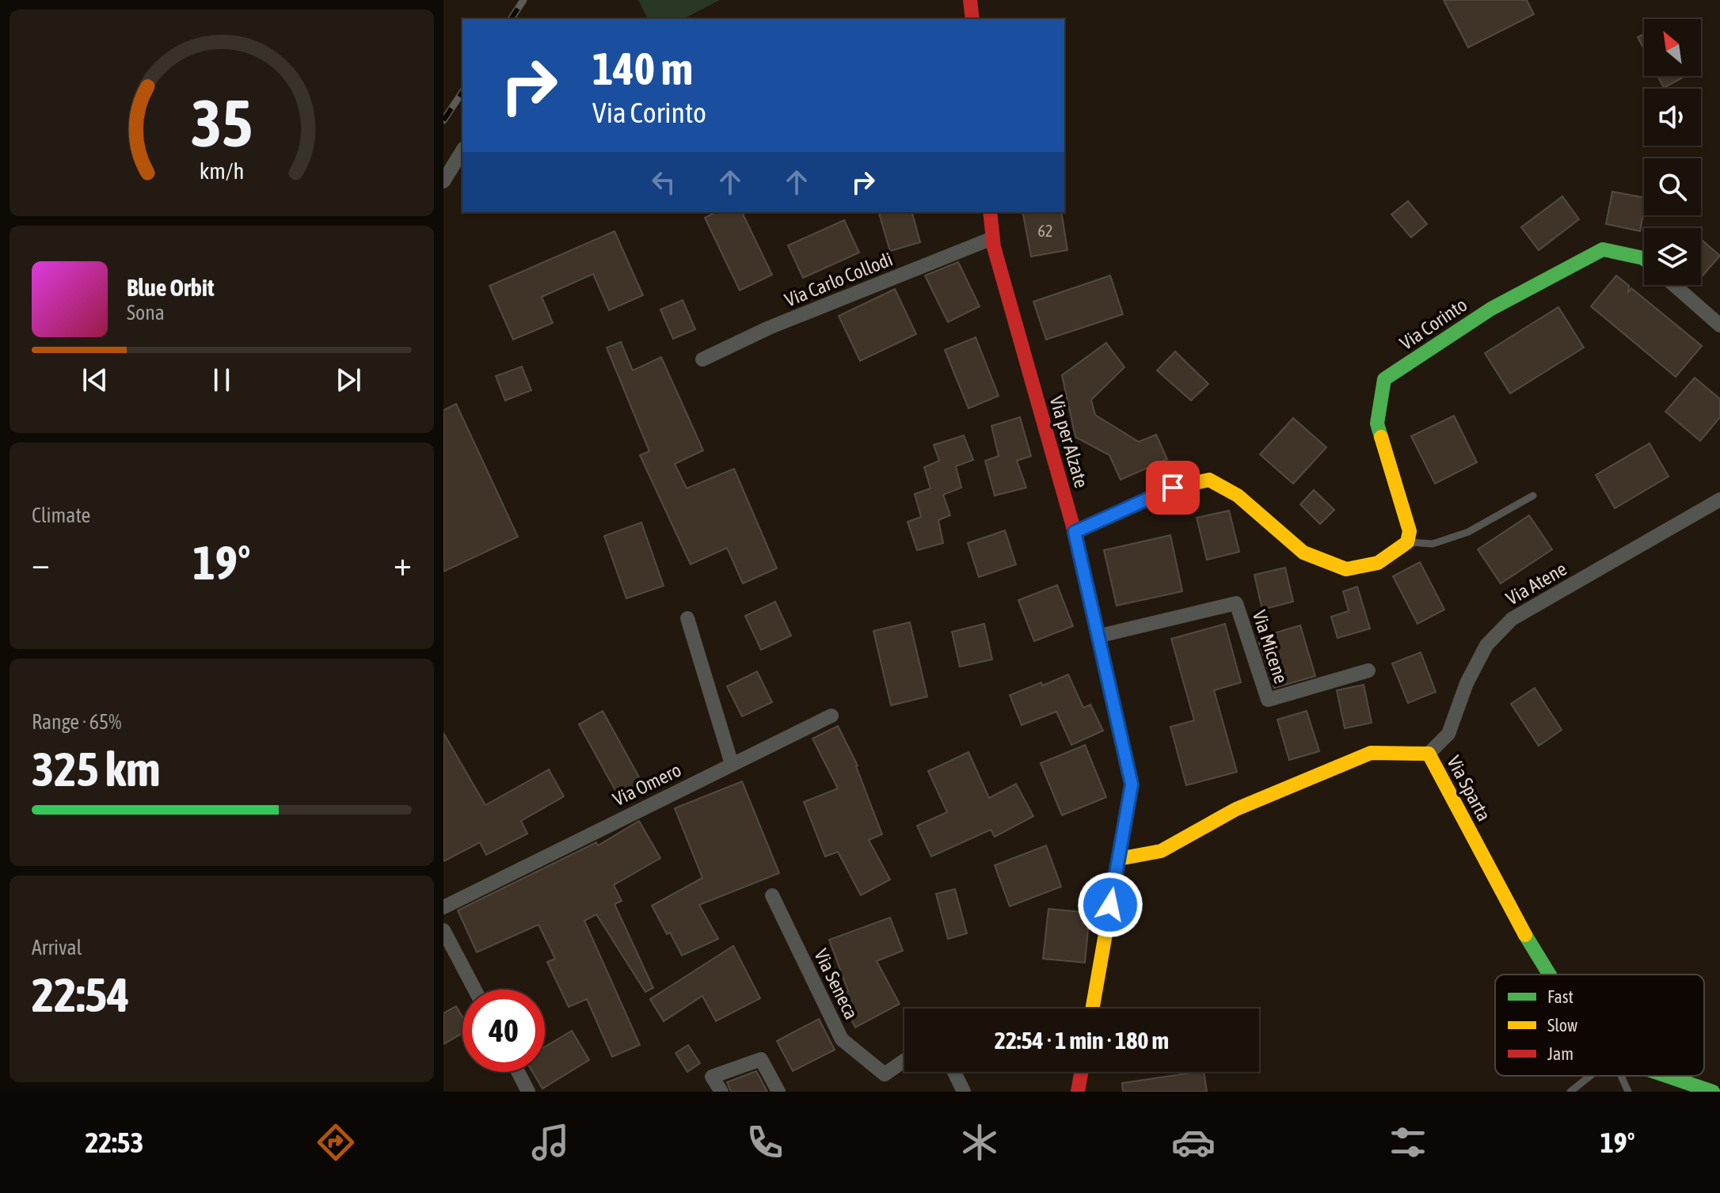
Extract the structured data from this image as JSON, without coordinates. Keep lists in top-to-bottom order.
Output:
{
  "streets": {
    "street": [
      "Via Carlo Collodi",
      "Via Corinto",
      "Via per Alzate",
      "Via Atene",
      "Via Micene",
      "Via Omero",
      "Via Sparta",
      "Via Seneca"
    ]
  },
  "crossings": [
    ["Via Carlo Collodi", "Via per Alzate"],
    ["Via per Alzate", "Via Micene"],
    ["Via per Alzate", "Via Sparta"],
    ["Via Atene", "Via Sparta"]
  ],
  "house_numbers": ["62"],
  "legend": ["Fast", "Slow", "Jam"],
  "north": "top left",
  "page": {
    "turn": ["140 m", "Via Corinto"],
    "song": ["Blue Orbit", "Sona"],
    "tile": [
      "Climate",
      ["Range · 65%", "325 km"],
      ["Arrival", "22:54"]
    ],
    "heat": ["−", "19°", "+"],
    "limit": "40",
    "trip": "22:54 · 1 min · 180 m",
    "tabs": ["22:53", "19°"],
    "gauge": ["35", "km/h"]
  }
}
